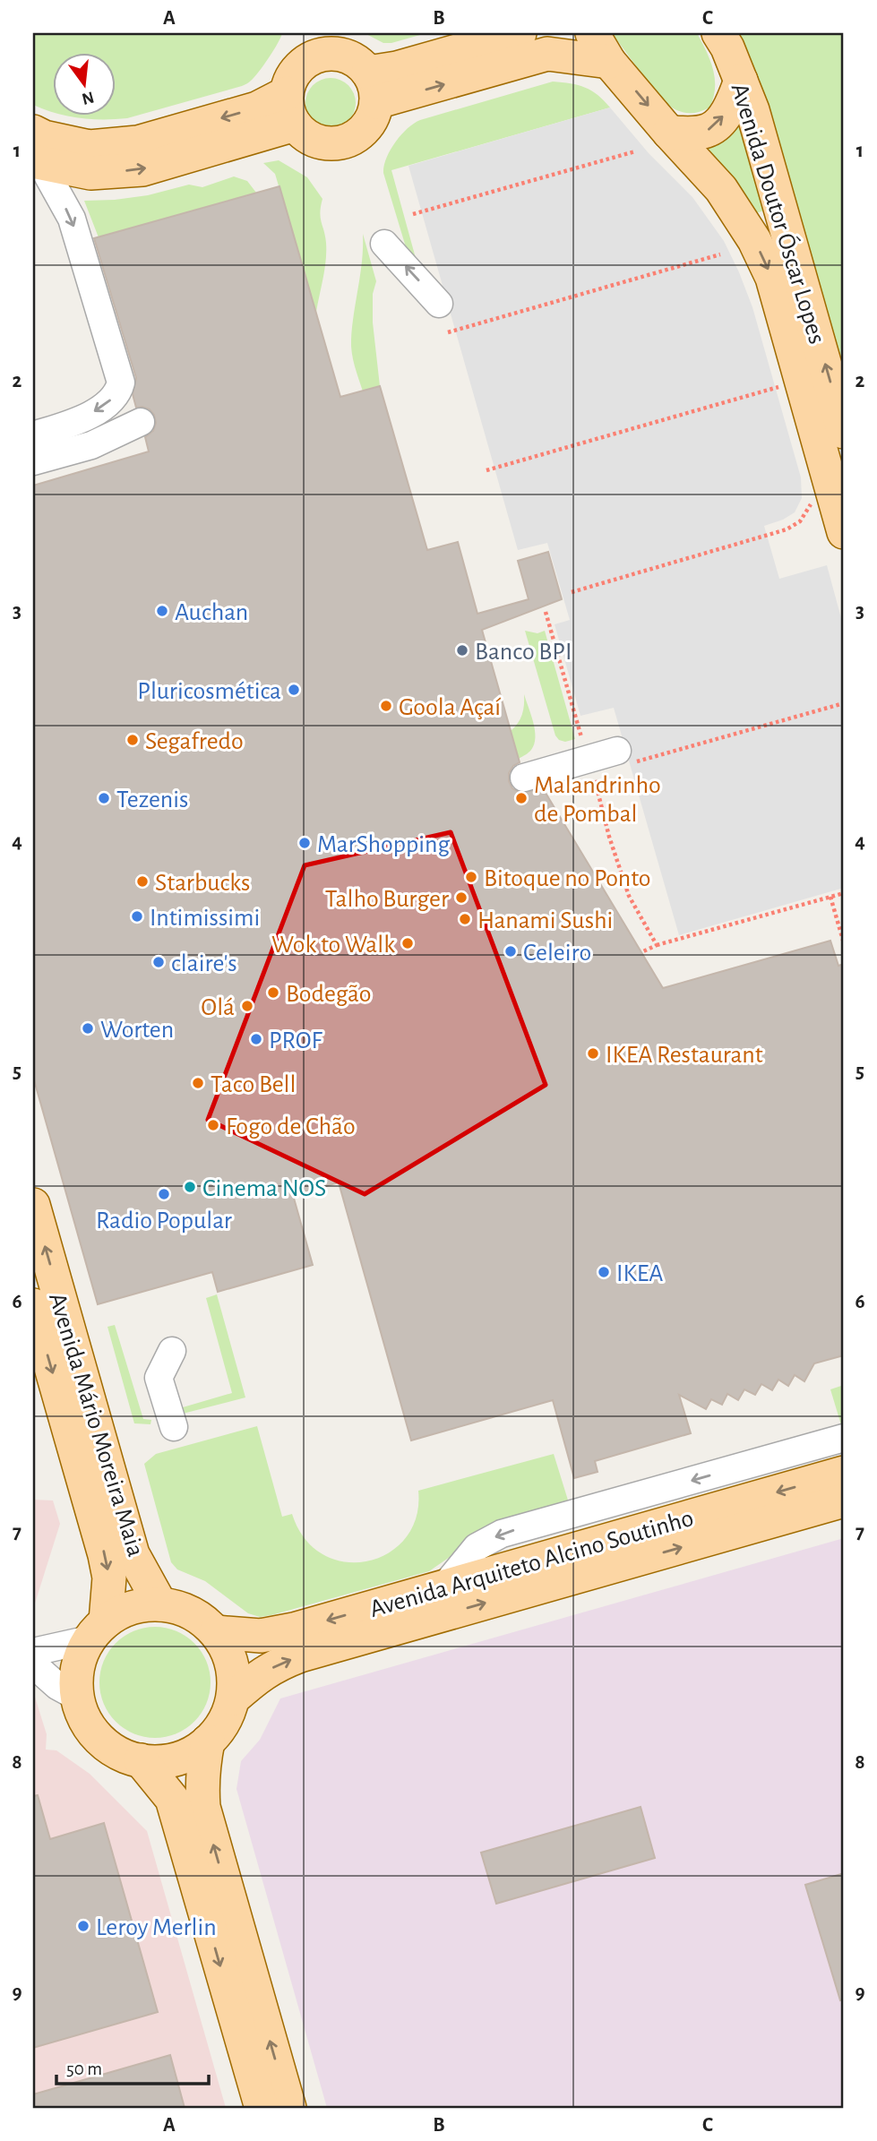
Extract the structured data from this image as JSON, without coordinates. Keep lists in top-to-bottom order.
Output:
{
  "streets": {
    "main road": ["Avenida Doutor Óscar Lopes", "Avenida Mário Moreira Maia", "Avenida Arquiteto Alcino Soutinho"]
  },
  "crossings": [
    ["Avenida Mário Moreira Maia", "Avenida Arquiteto Alcino Soutinho"]
  ],
  "places": [
    "Auchan",
    "Banco BPI",
    "Pluricosmética",
    "Goola Açaí",
    "Segafredo",
    "Tezenis",
    "Malandrinho de Pombal",
    "MarShopping",
    "Bitoque no Ponto",
    "Starbucks",
    "Talho Burger",
    "Intimissimi",
    "Hanami Sushi",
    "Wok to Walk",
    "Celeiro",
    "claire's",
    "Bodegão",
    "Olá",
    "Worten",
    "PROF",
    "IKEA Restaurant",
    "Taco Bell",
    "Fogo de Chão",
    "Cinema NOS",
    "Radio Popular",
    "IKEA",
    "Leroy Merlin"
  ],
  "scale_bar": "50 m",
  "north": "bottom",
  "grid": {
    "columns": ["A", "B", "C"],
    "rows": [
      "1",
      "2",
      "3",
      "4",
      "5",
      "6",
      "7",
      "8",
      "9"
    ]
  }
}
